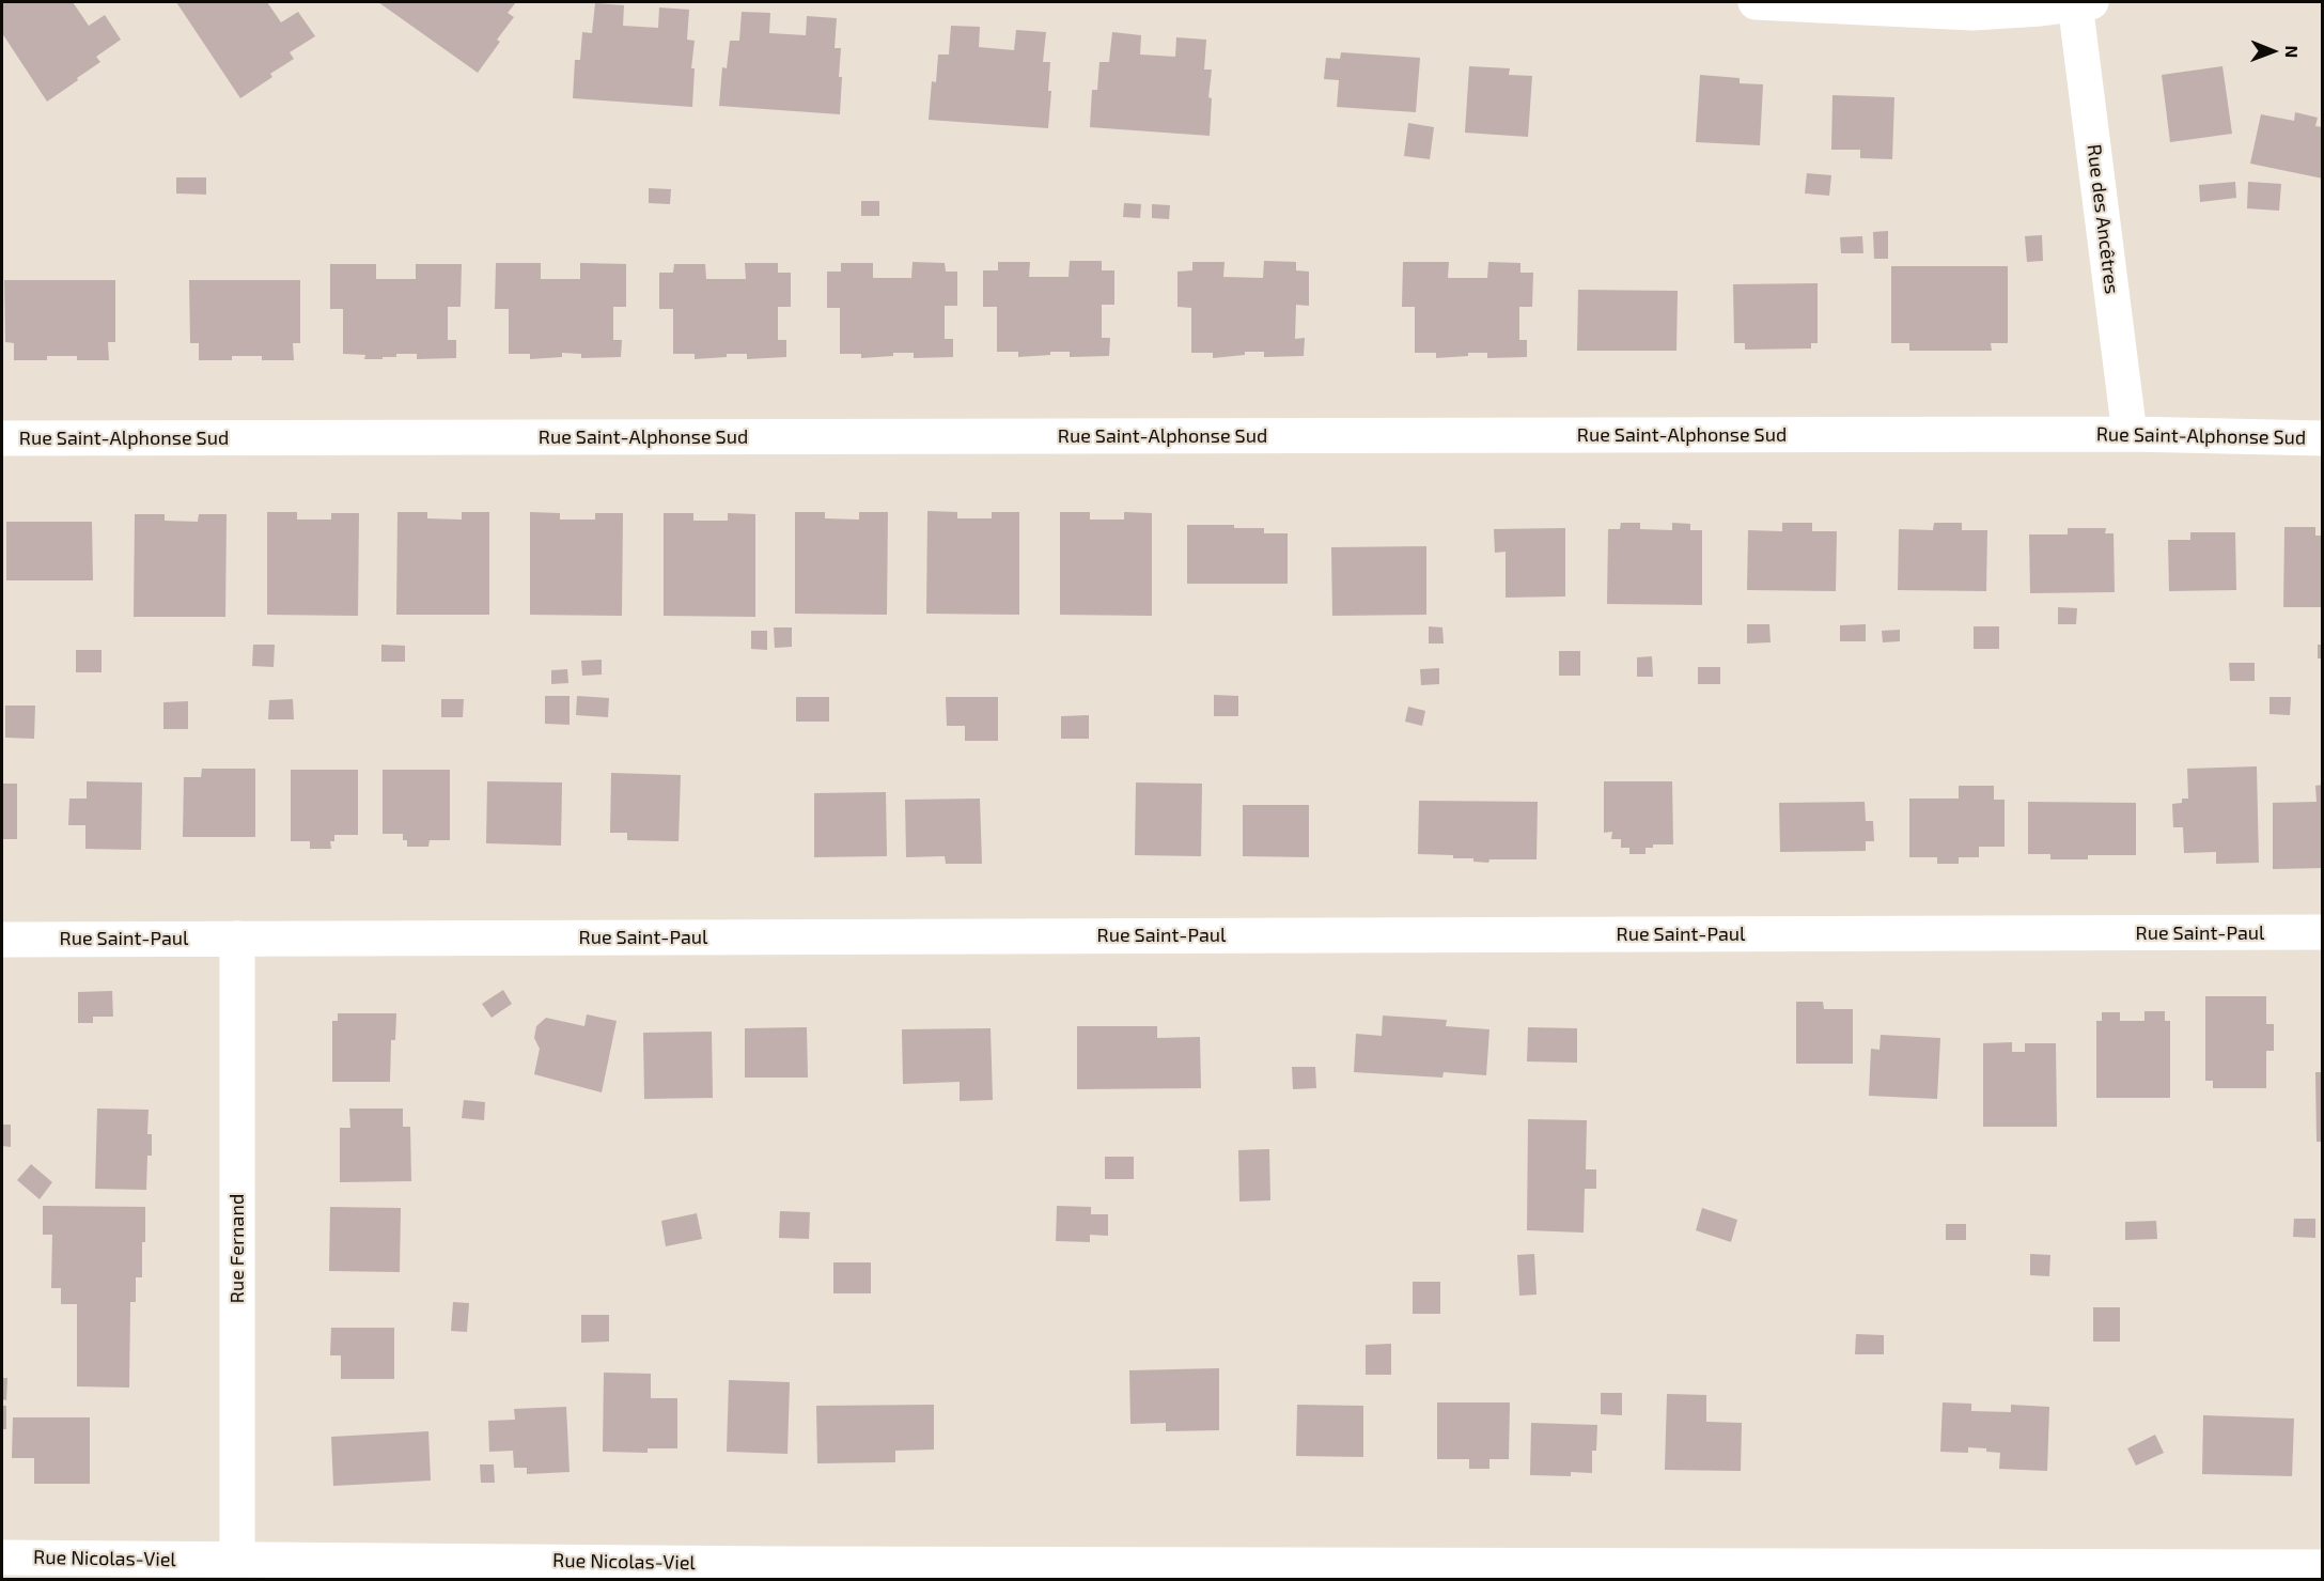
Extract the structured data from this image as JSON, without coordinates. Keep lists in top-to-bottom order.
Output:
{
  "streets": {
    "street": [
      "Rue des Ancêtres",
      "Rue Saint-Alphonse Sud",
      "Rue Saint-Paul",
      "Rue Fernand",
      "Rue Nicolas-Viel"
    ]
  },
  "crossings": [
    ["Rue des Ancêtres", "Rue Saint-Alphonse Sud"],
    ["Rue Saint-Paul", "Rue Fernand"],
    ["Rue Fernand", "Rue Nicolas-Viel"]
  ],
  "north": "right"
}
